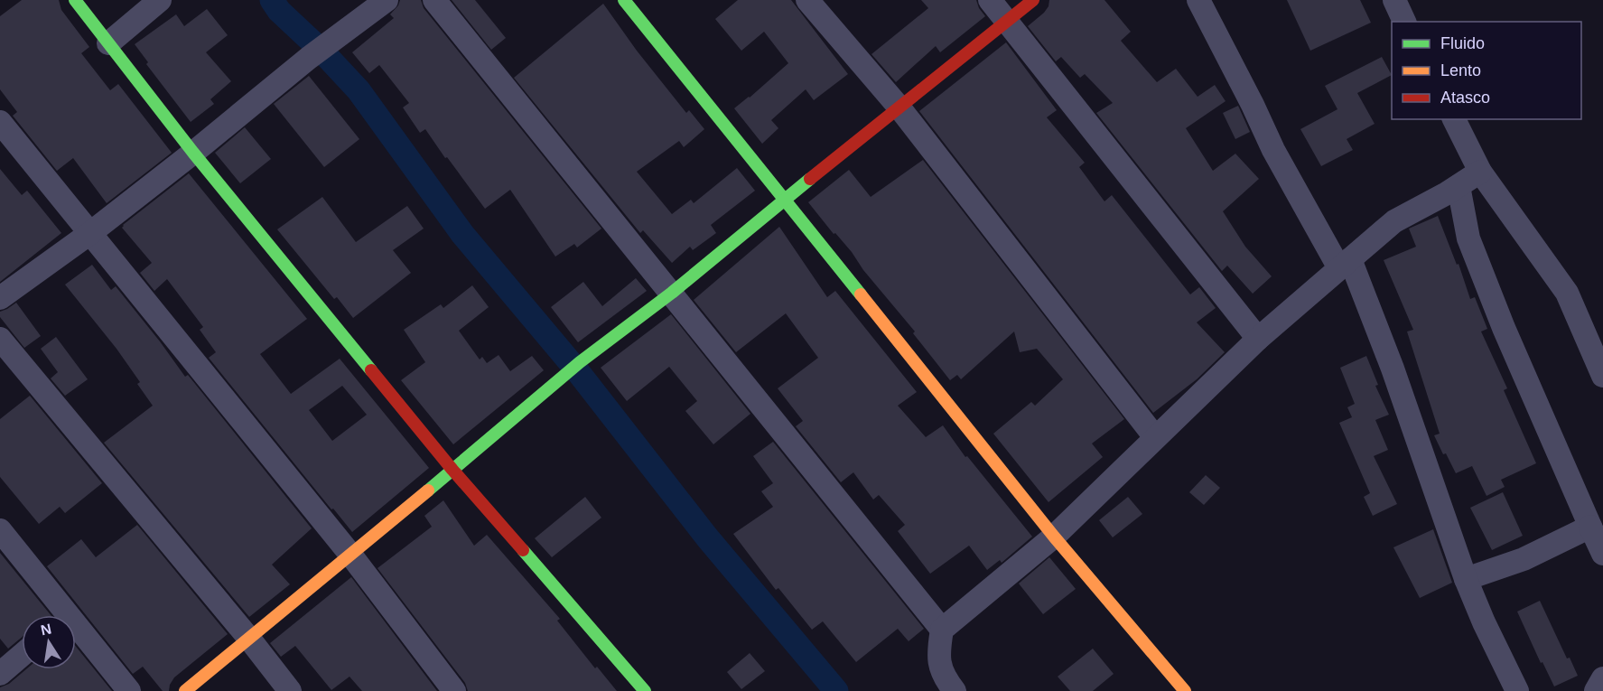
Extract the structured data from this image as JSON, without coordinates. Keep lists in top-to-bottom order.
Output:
{
  "legend": ["Fluido", "Lento", "Atasco"],
  "north": "top"
}
